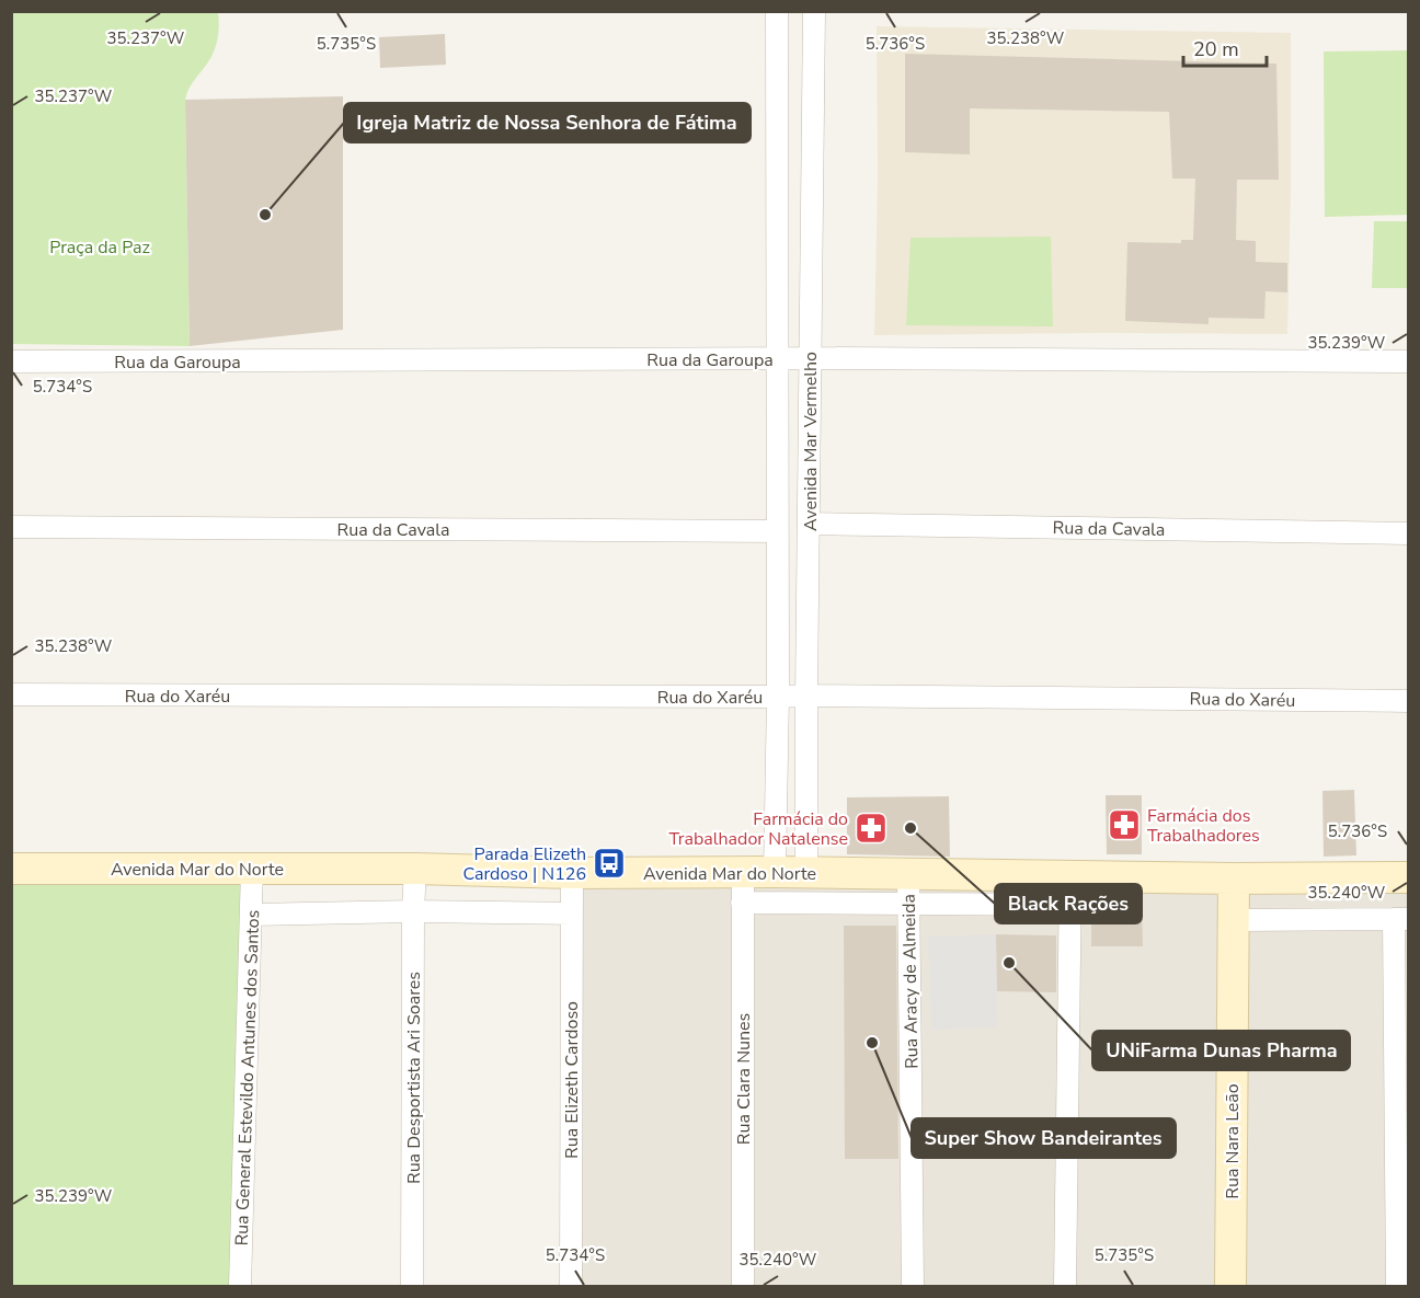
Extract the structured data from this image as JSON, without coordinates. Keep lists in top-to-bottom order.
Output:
{
  "streets": {
    "street": [
      "Rua da Garoupa",
      "Avenida Mar Vermelho",
      "Rua da Cavala",
      "Rua do Xaréu",
      "Avenida Mar do Norte",
      "Rua Aracy de Almeida",
      "Rua General Estevildo Antunes dos Santos",
      "Rua Desportista Ari Soares",
      "Rua Clara Nunes",
      "Rua Elizeth Cardoso",
      "Rua Nara Leão"
    ]
  },
  "crossings": [
    ["Rua da Garoupa", "Avenida Mar Vermelho"],
    ["Avenida Mar Vermelho", "Rua da Cavala"],
    ["Avenida Mar Vermelho", "Rua do Xaréu"],
    ["Avenida Mar Vermelho", "Avenida Mar do Norte"],
    ["Avenida Mar do Norte", "Rua Aracy de Almeida"],
    ["Avenida Mar do Norte", "Rua General Estevildo Antunes dos Santos"],
    ["Avenida Mar do Norte", "Rua Desportista Ari Soares"],
    ["Avenida Mar do Norte", "Rua Clara Nunes"],
    ["Avenida Mar do Norte", "Rua Elizeth Cardoso"],
    ["Avenida Mar do Norte", "Rua Nara Leão"]
  ],
  "parks": ["Praça da Paz"],
  "places": {
    "other": [
      "Igreja Matriz de Nossa Senhora de Fátima",
      "Black Rações",
      "UNiFarma Dunas Pharma",
      "Super Show Bandeirantes"
    ],
    "pharmacy": ["Farmácia dos Trabalhadores", "Farmácia do Trabalhador Natalense"],
    "bus stop": ["Parada Elizeth Cardoso | N126"]
  },
  "scale_bar": "20 m",
  "coordinates": [
    "35.237°W",
    "35.238°W",
    "5.735°S",
    "5.736°S",
    "35.239°W",
    "5.734°S",
    "35.240°W"
  ]
}
